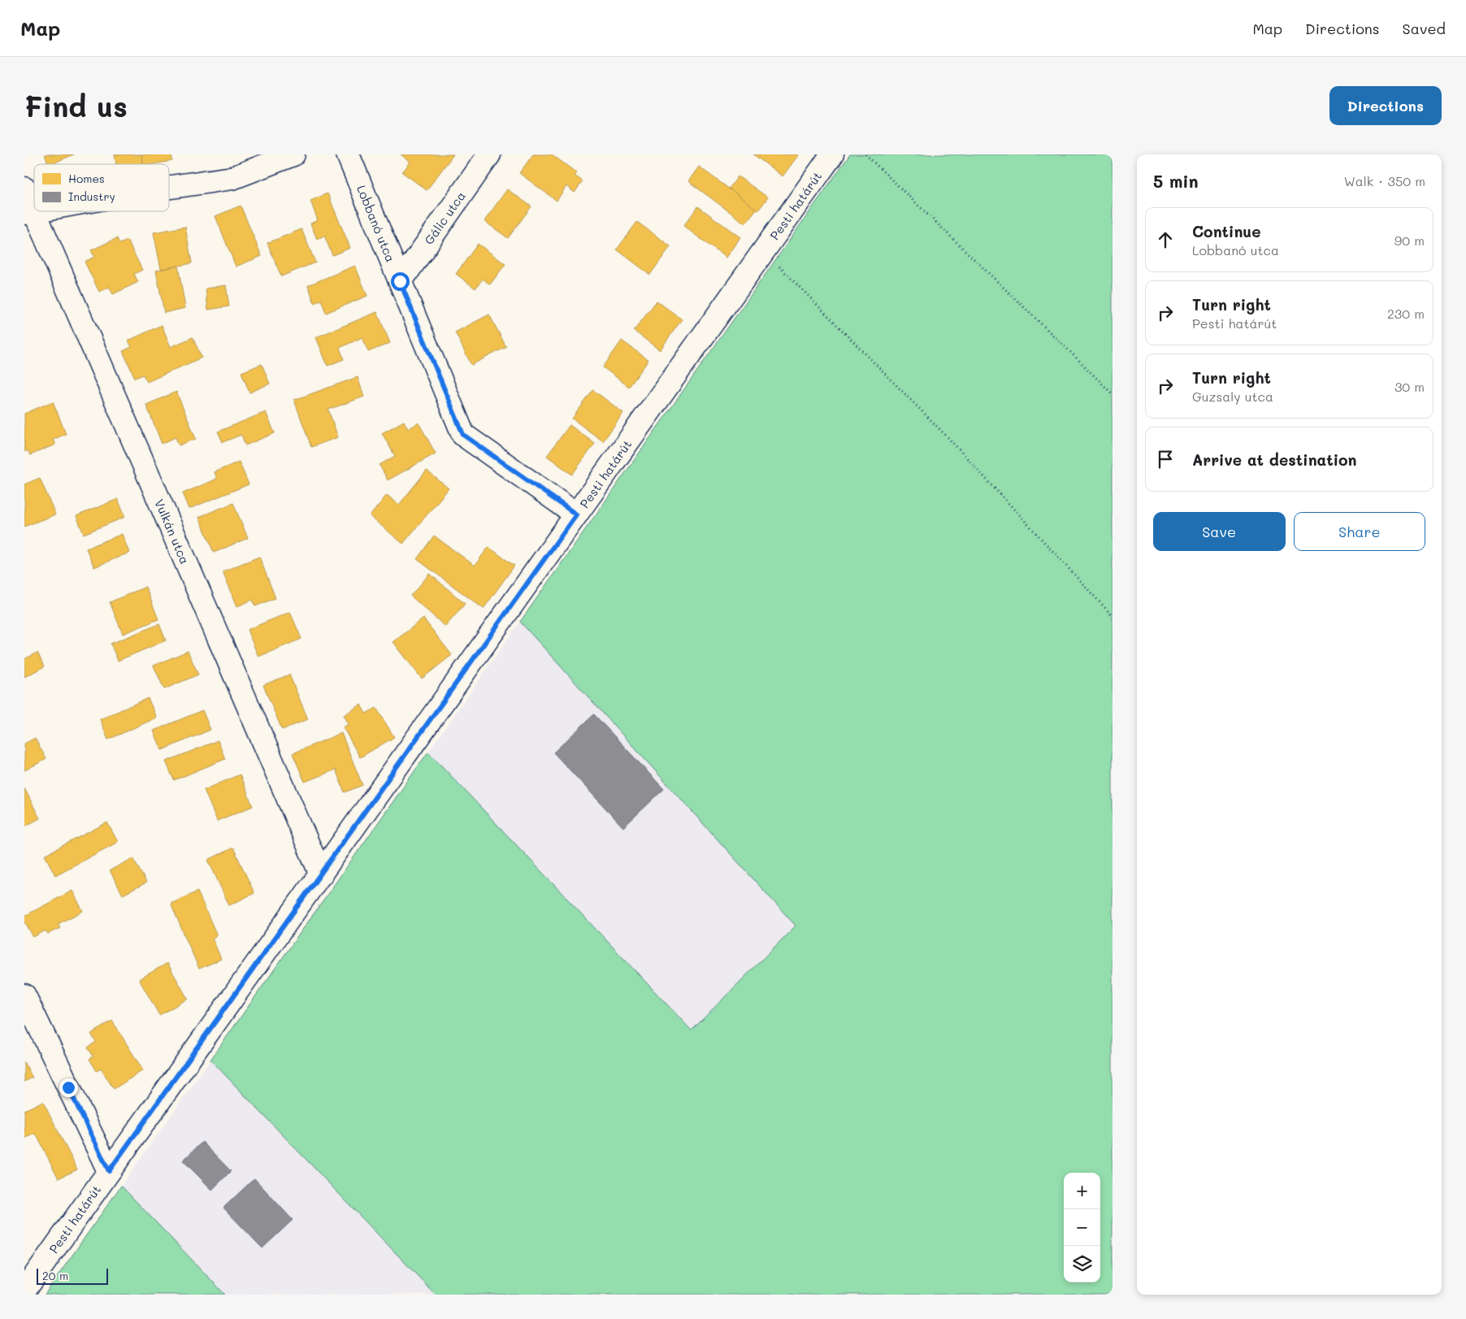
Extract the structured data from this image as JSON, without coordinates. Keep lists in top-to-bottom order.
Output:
{
  "streets": {
    "street": [
      "Pesti határút",
      "Gálic utca",
      "Lobbanó utca",
      "Vulkán utca"
    ]
  },
  "crossings": [
    ["Pesti határút", "Lobbanó utca"],
    ["Pesti határút", "Vulkán utca"],
    ["Gálic utca", "Lobbanó utca"]
  ],
  "legend": ["Homes", "Industry"],
  "scale_bar": "20 m",
  "page": {
    "header": "Map",
    "nav": ["Map", "Directions", "Saved"],
    "buttons": [
      "Directions",
      ["Save", "Share"]
    ],
    "title": "Find us",
    "heading": ["5 min", "Walk · 350 m"],
    "list": [
      ["Continue", "Lobbanó utca", "90 m"],
      ["Turn right", "Pesti határút", "230 m"],
      ["Turn right", "Guzsaly utca", "30 m"],
      "Arrive at destination"
    ],
    "map_buttons": ["+", "−"],
    "scale": "20 m"
  }
}
